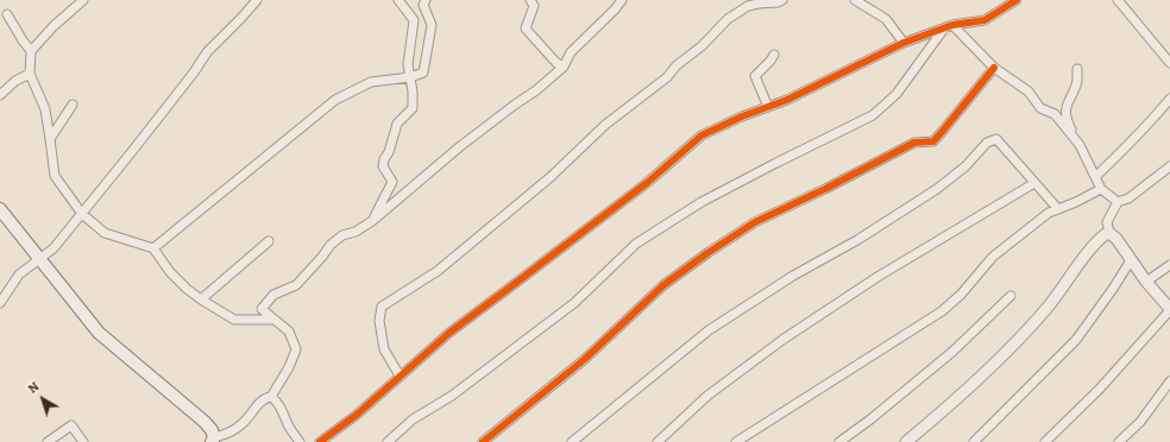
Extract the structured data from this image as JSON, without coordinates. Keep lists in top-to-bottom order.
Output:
{
  "north": "top left"
}
